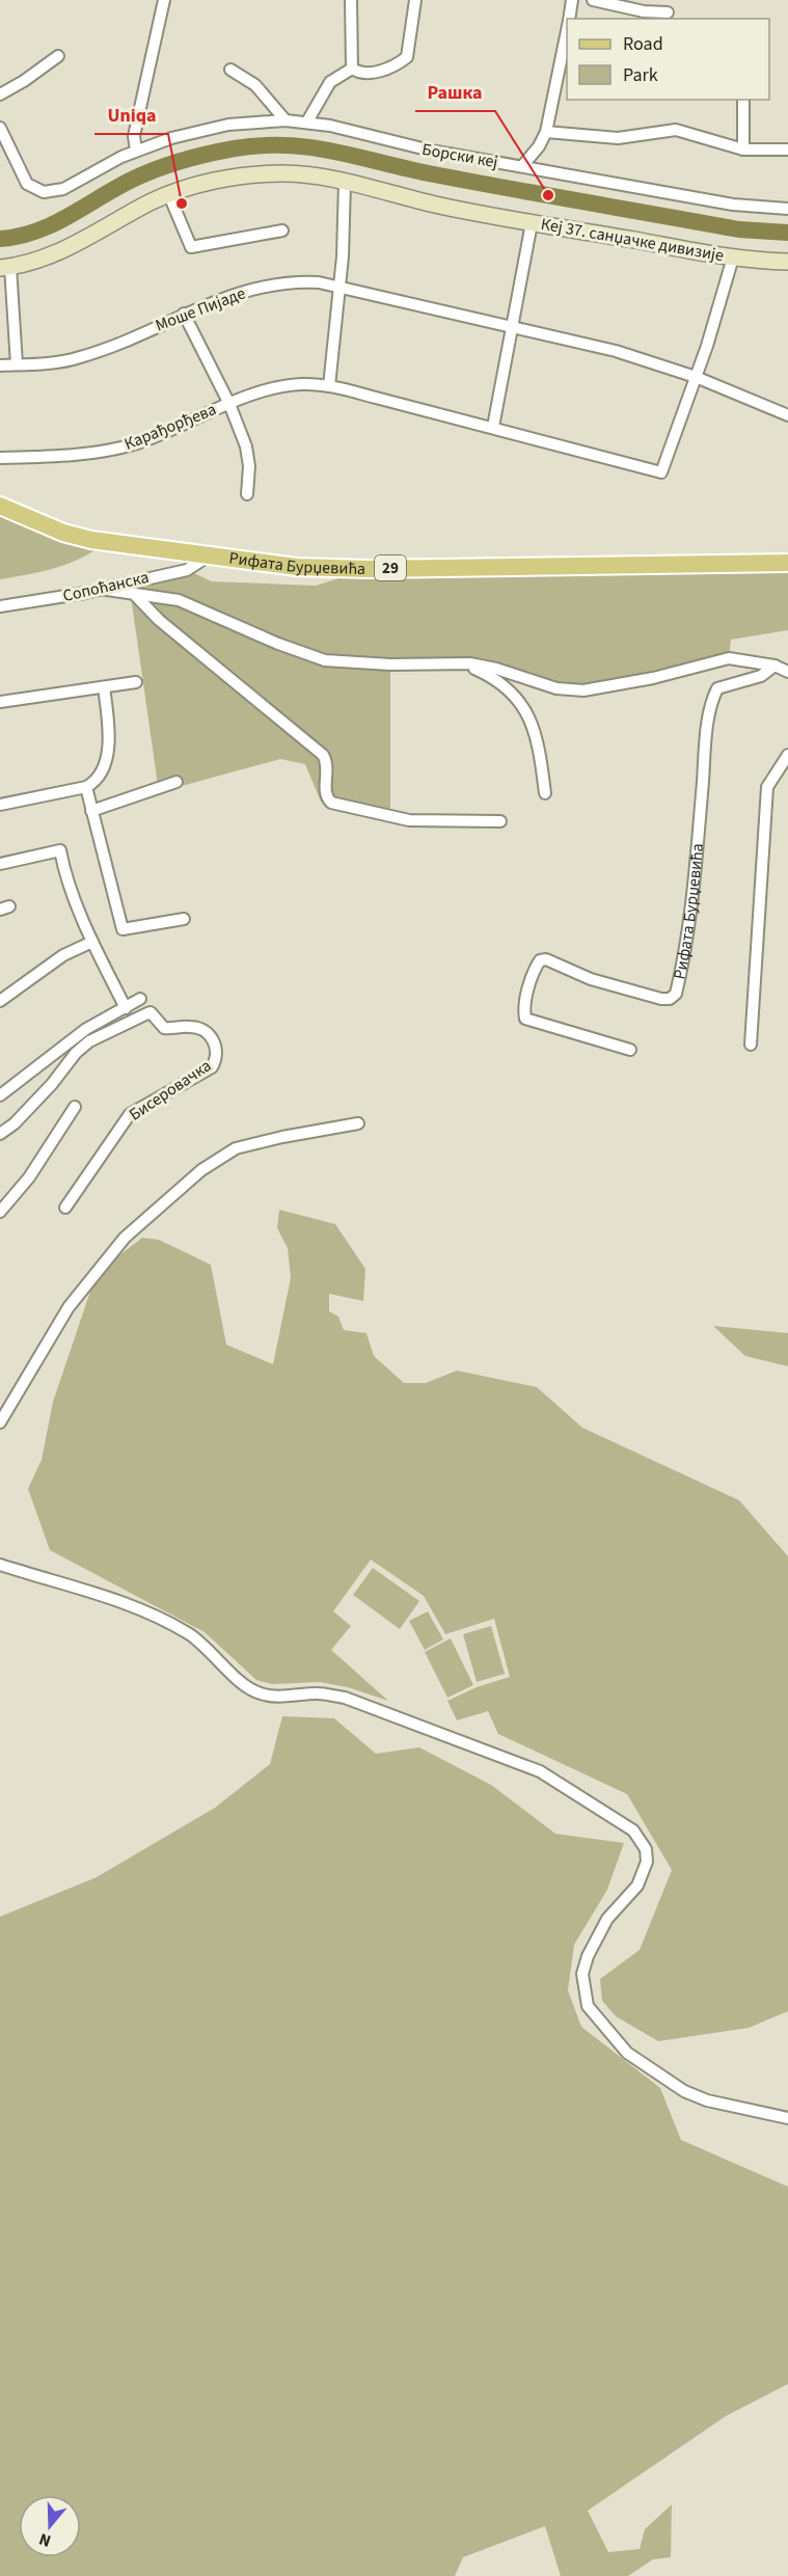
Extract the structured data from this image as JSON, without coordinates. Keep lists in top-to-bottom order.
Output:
{
  "streets": {
    "main road": ["Рифата Бурџевића", "29"],
    "street": [
      "Борски кеј",
      "Кеј 37. санџачке дивизије",
      "Моше Пијаде",
      "Карађорђева",
      "Сопоћанска",
      "Бисеровачка"
    ]
  },
  "crossings": [
    ["Кеј 37. санџачке дивизије", "Моше Пијаде"],
    ["Кеј 37. санџачке дивизије", "Карађорђева"],
    ["Моше Пијаде", "Карађорђева"],
    ["Рифата Бурџевића", "Сопоћанска"]
  ],
  "places": ["Рашка", "Uniqa"],
  "legend": ["Road", "Park"],
  "north": "bottom"
}
